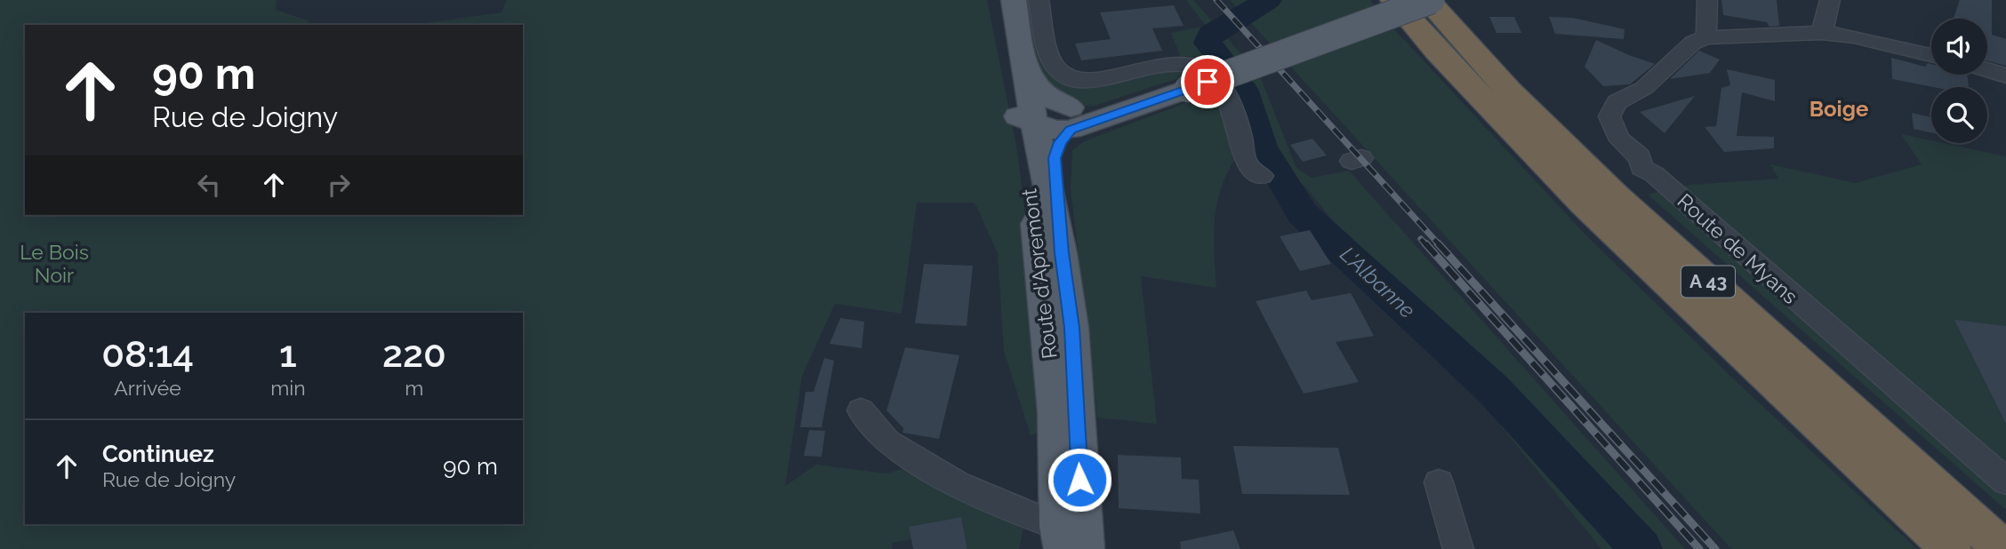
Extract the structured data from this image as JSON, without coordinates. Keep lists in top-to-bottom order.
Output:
{
  "streets": {
    "highway": ["A 43"],
    "main road": ["Route d'Apremont"],
    "street": ["Route de Myans"]
  },
  "districts": ["Boige"],
  "water": ["L'Albanne"],
  "parks": ["Le Bois Noir"],
  "page": {
    "turn": ["90 m", "Rue de Joigny"],
    "eta": [
      "08:14",
      "Arrivée",
      "1",
      "min",
      "220",
      "m"
    ],
    "list": [
      {
        "name": "Continuez",
        "note": "Rue de Joigny",
        "value": "90 m"
      }
    ]
  }
}
